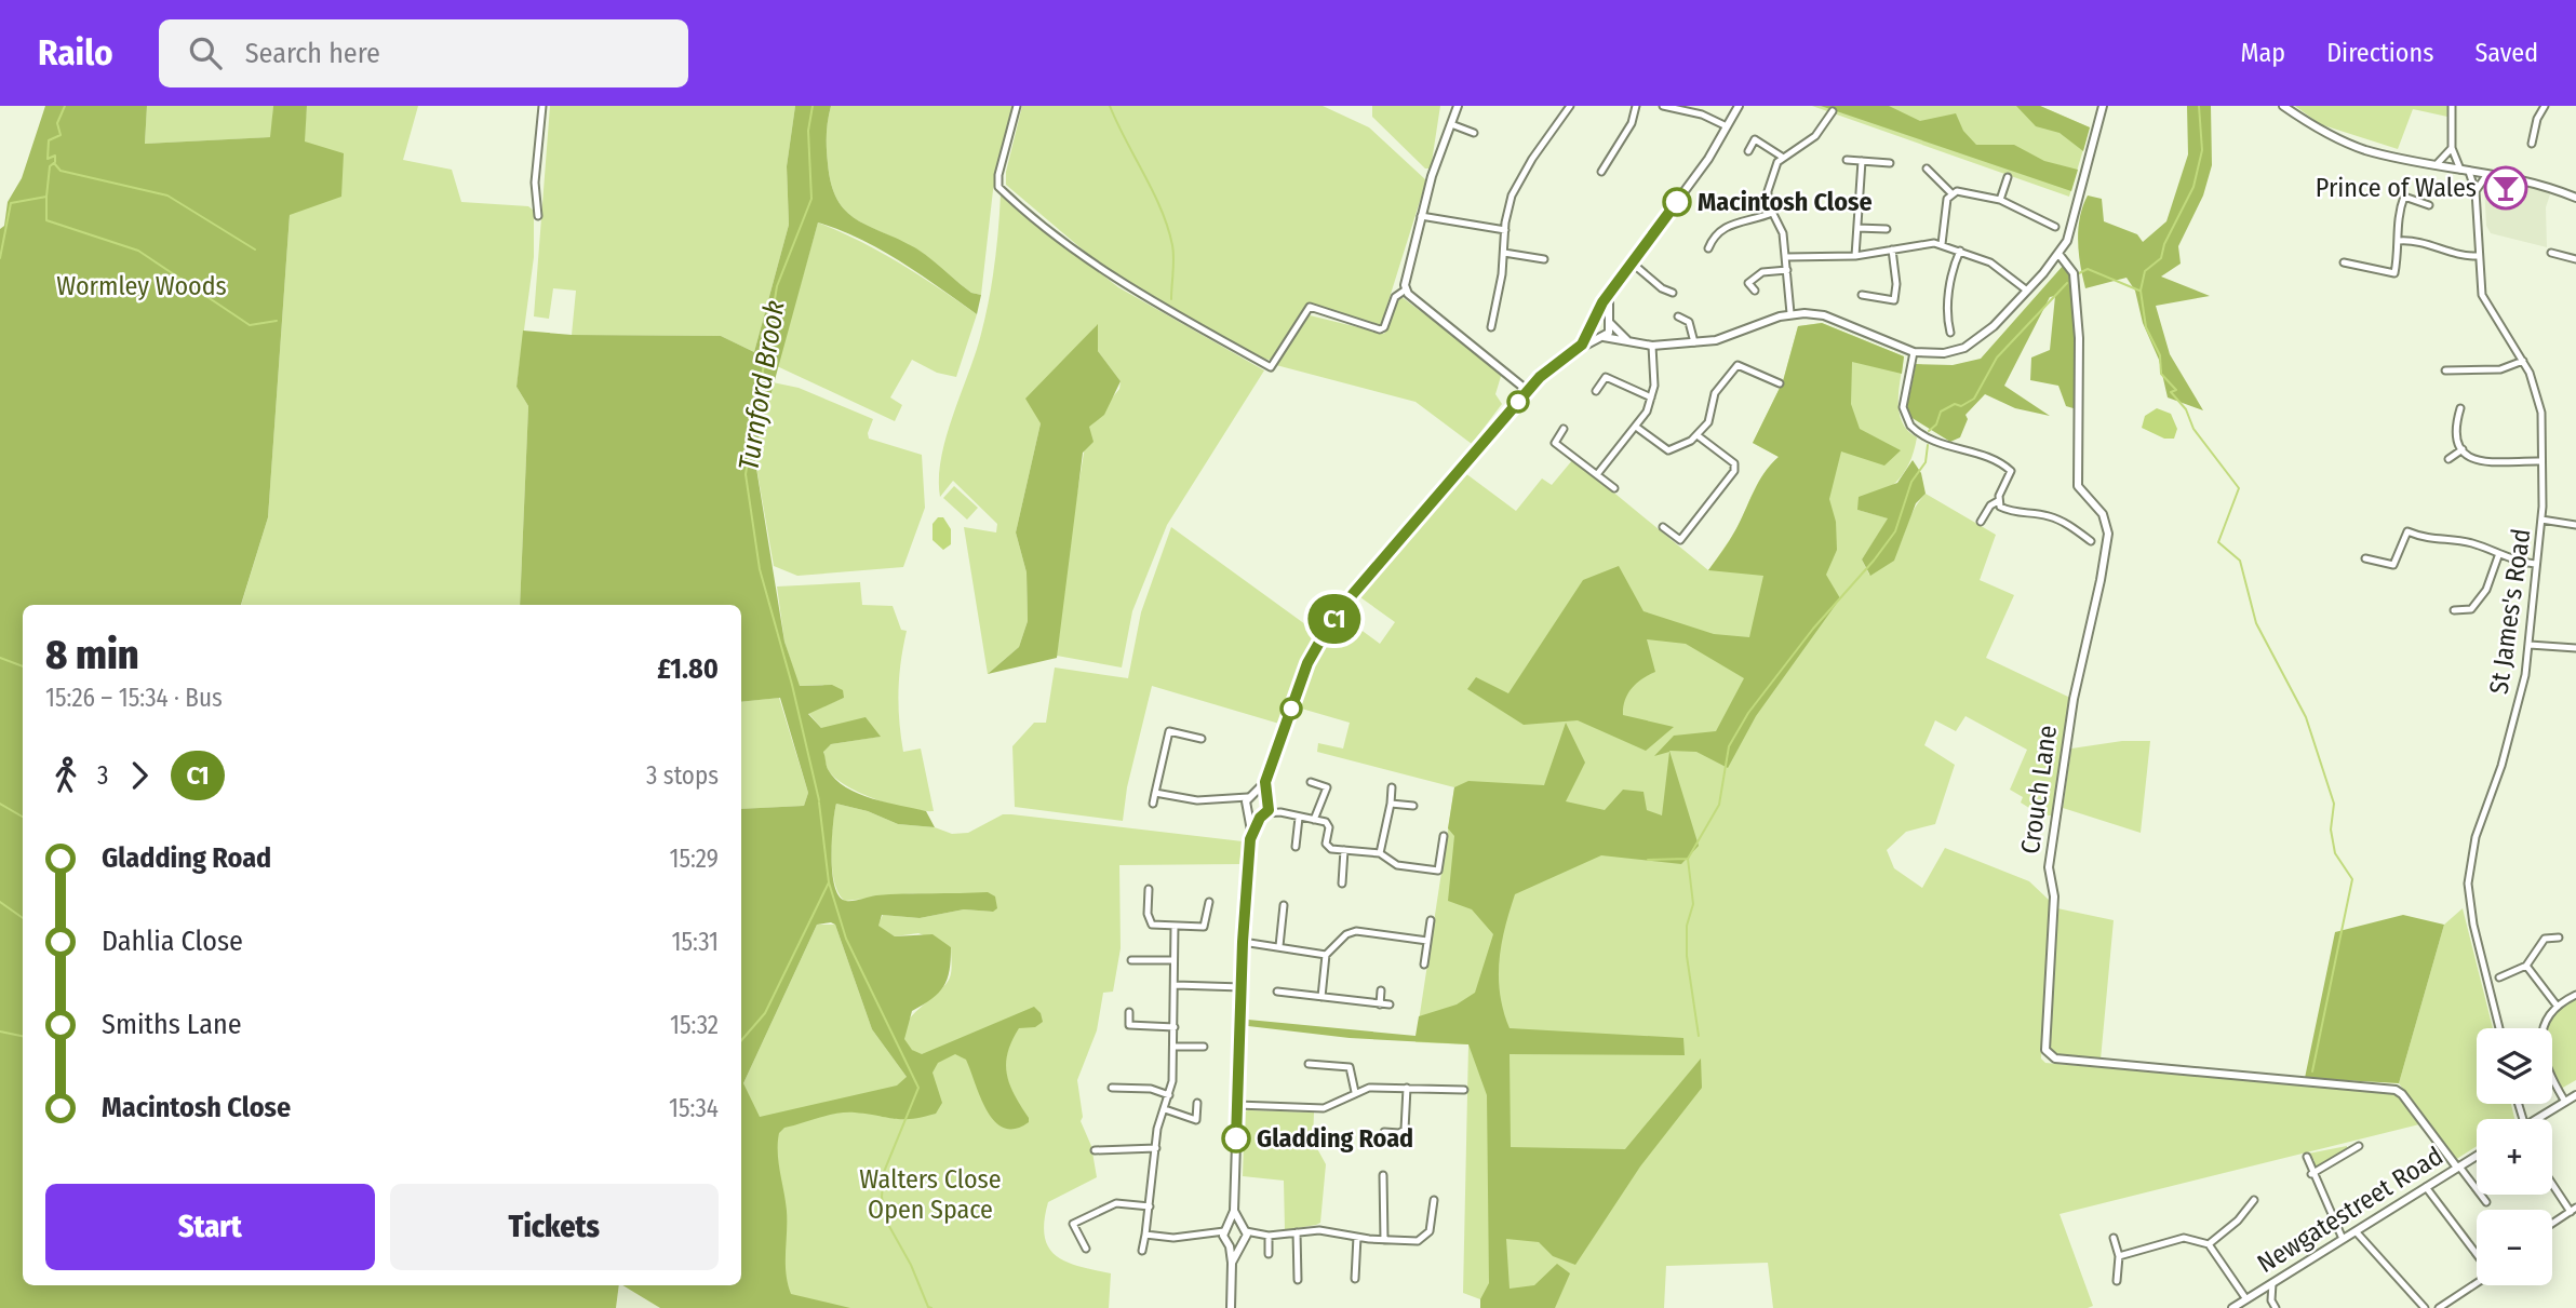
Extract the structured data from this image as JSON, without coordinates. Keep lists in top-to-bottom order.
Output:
{
  "streets": {
    "street": ["St James's Road", "Crouch Lane", "Newgatestreet Road"]
  },
  "crossings": [
    ["Crouch Lane", "Newgatestreet Road"]
  ],
  "water": ["Turnford Brook"],
  "parks": ["Wormley Woods", "Walters Close Open Space"],
  "places": {
    "bar": ["Prince of Wales"],
    "other": ["Macintosh Close", "Gladding Road"]
  },
  "lines": ["bus line C1"],
  "page": {
    "header": "Railo",
    "search": "Search here",
    "nav": ["Map", "Directions", "Saved"],
    "on_map": "C1",
    "heading": ["8 min", "15:26 – 15:34 · Bus", "£1.80"],
    "legs": ["3", "C1", "3 stops"],
    "list": [
      {
        "name": "Gladding Road",
        "value": "15:29"
      },
      {
        "name": "Dahlia Close",
        "value": "15:31"
      },
      {
        "name": "Smiths Lane",
        "value": "15:32"
      },
      {
        "name": "Macintosh Close",
        "value": "15:34"
      }
    ],
    "map_buttons": ["+", "−"],
    "buttons": ["Start", "Tickets"]
  }
}
